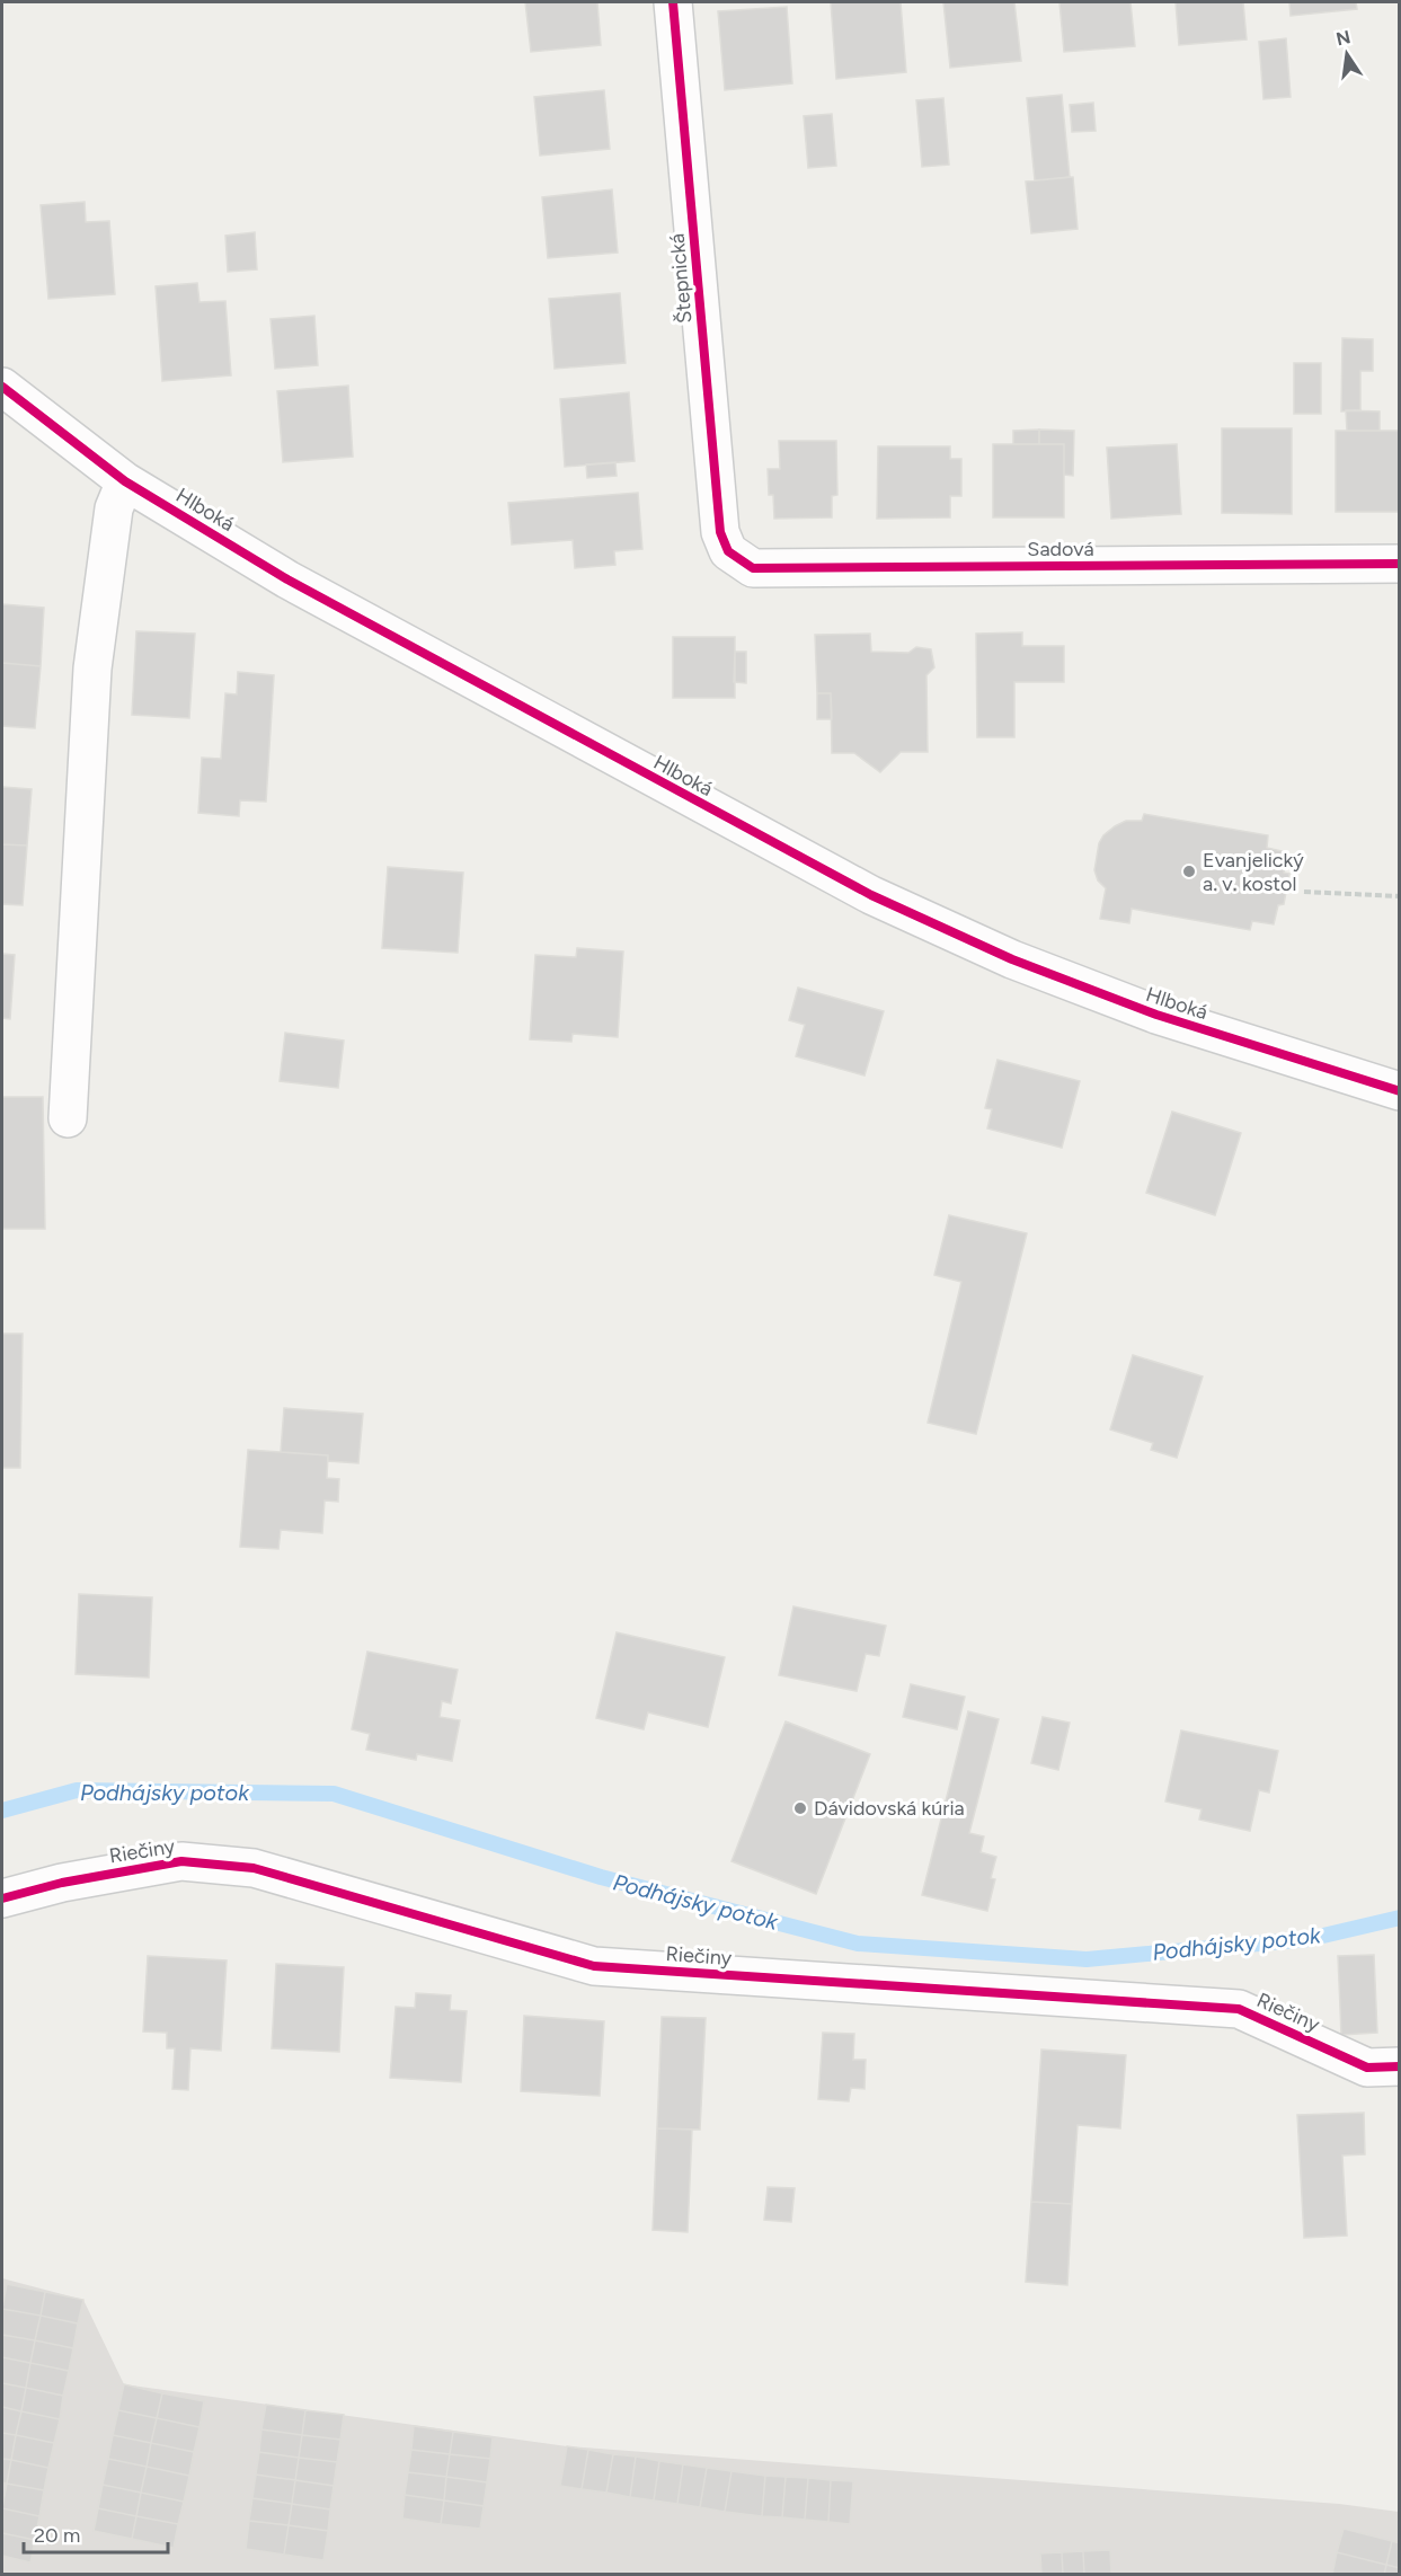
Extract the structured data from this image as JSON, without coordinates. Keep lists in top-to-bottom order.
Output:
{
  "streets": {
    "street": [
      "Štepnická",
      "Hlboká",
      "Sadová",
      "Riečiny"
    ]
  },
  "crossings": [
    ["Štepnická", "Sadová"]
  ],
  "water": ["Podhájsky potok"],
  "places": ["Evanjelický a. v. kostol", "Dávidovská kúria"],
  "scale_bar": "20 m",
  "north": "top"
}
